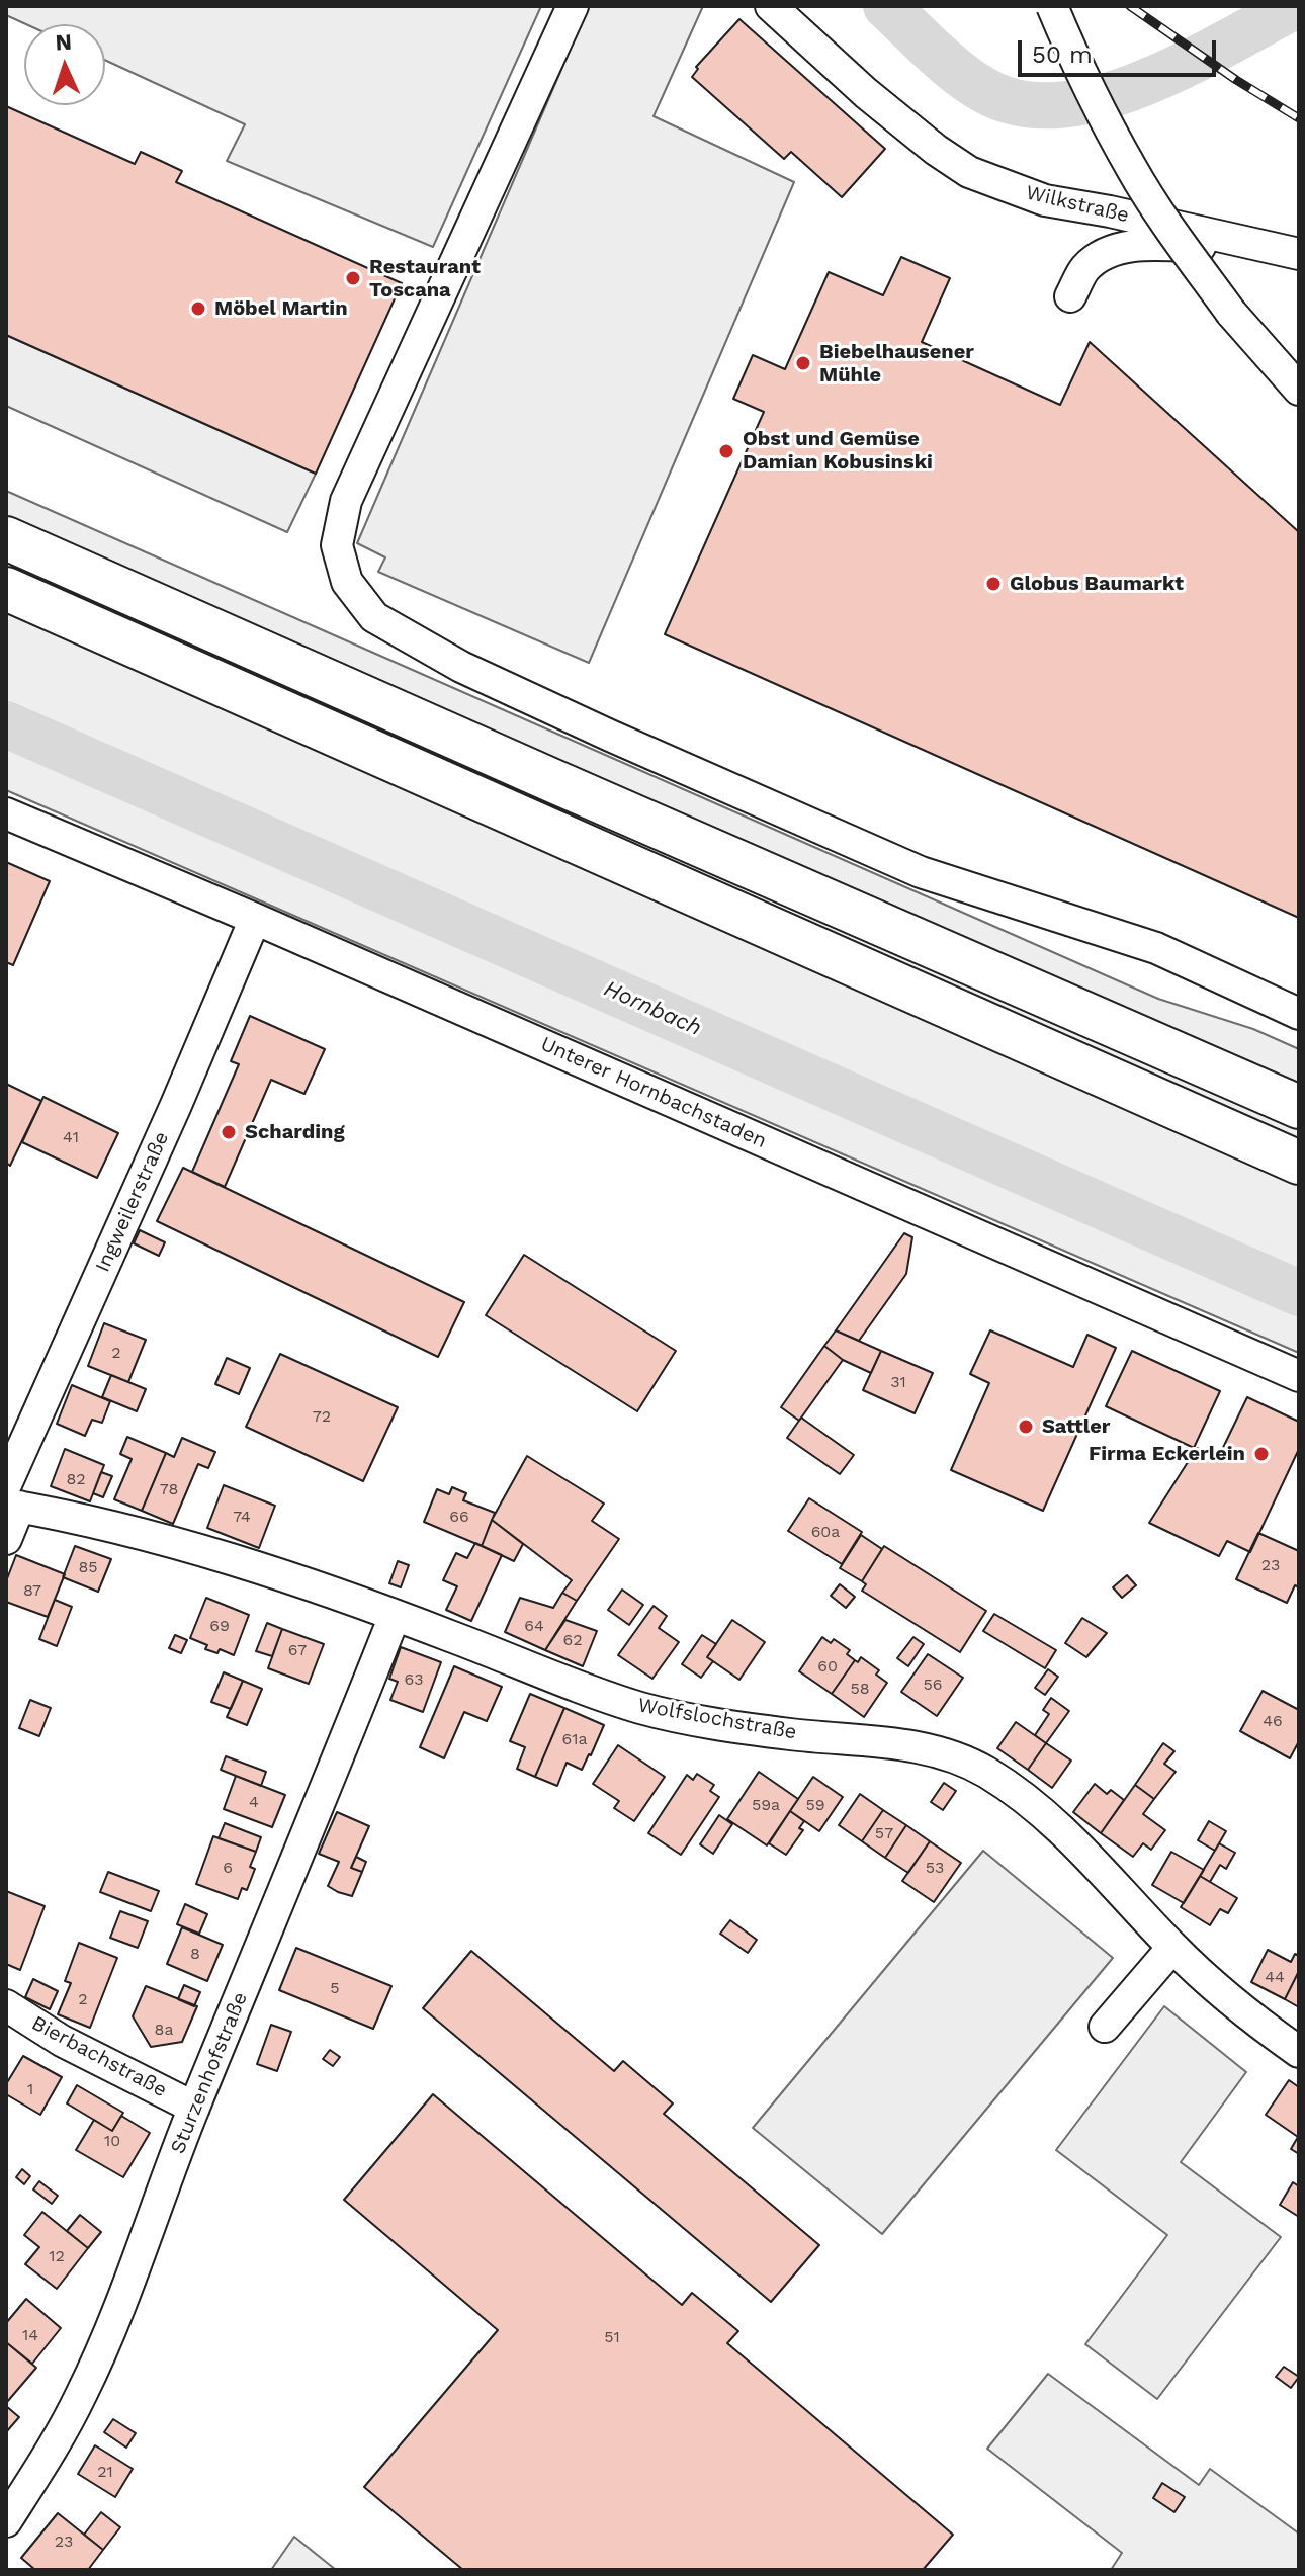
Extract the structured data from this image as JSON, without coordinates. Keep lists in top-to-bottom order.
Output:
{
  "streets": {
    "street": [
      "Wilkstraße",
      "Unterer Hornbachstaden",
      "Ingweilerstraße",
      "Wolfslochstraße",
      "Bierbachstraße",
      "Sturzenhofstraße"
    ]
  },
  "crossings": [
    ["Unterer Hornbachstaden", "Ingweilerstraße"],
    ["Ingweilerstraße", "Wolfslochstraße"],
    ["Wolfslochstraße", "Sturzenhofstraße"],
    ["Bierbachstraße", "Sturzenhofstraße"]
  ],
  "water": ["Hornbach"],
  "places": [
    "Restaurant Toscana",
    "Möbel Martin",
    "Biebelhausener Mühle",
    "Obst und Gemüse Damian Kobusinski",
    "Globus Baumarkt",
    "Scharding",
    "Sattler",
    "Firma Eckerlein"
  ],
  "house_numbers": [
    "41",
    "2",
    "31",
    "72",
    "82",
    "78",
    "74",
    "66",
    "60a",
    "23",
    "85",
    "87",
    "69",
    "64",
    "62",
    "67",
    "60",
    "63",
    "56",
    "58",
    "46",
    "61a",
    "4",
    "59a",
    "59",
    "57",
    "6",
    "53",
    "8",
    "44",
    "5",
    "2",
    "8a",
    "1",
    "10",
    "12",
    "14",
    "51",
    "21",
    "23"
  ],
  "scale_bar": "50 m",
  "north": "top"
}
